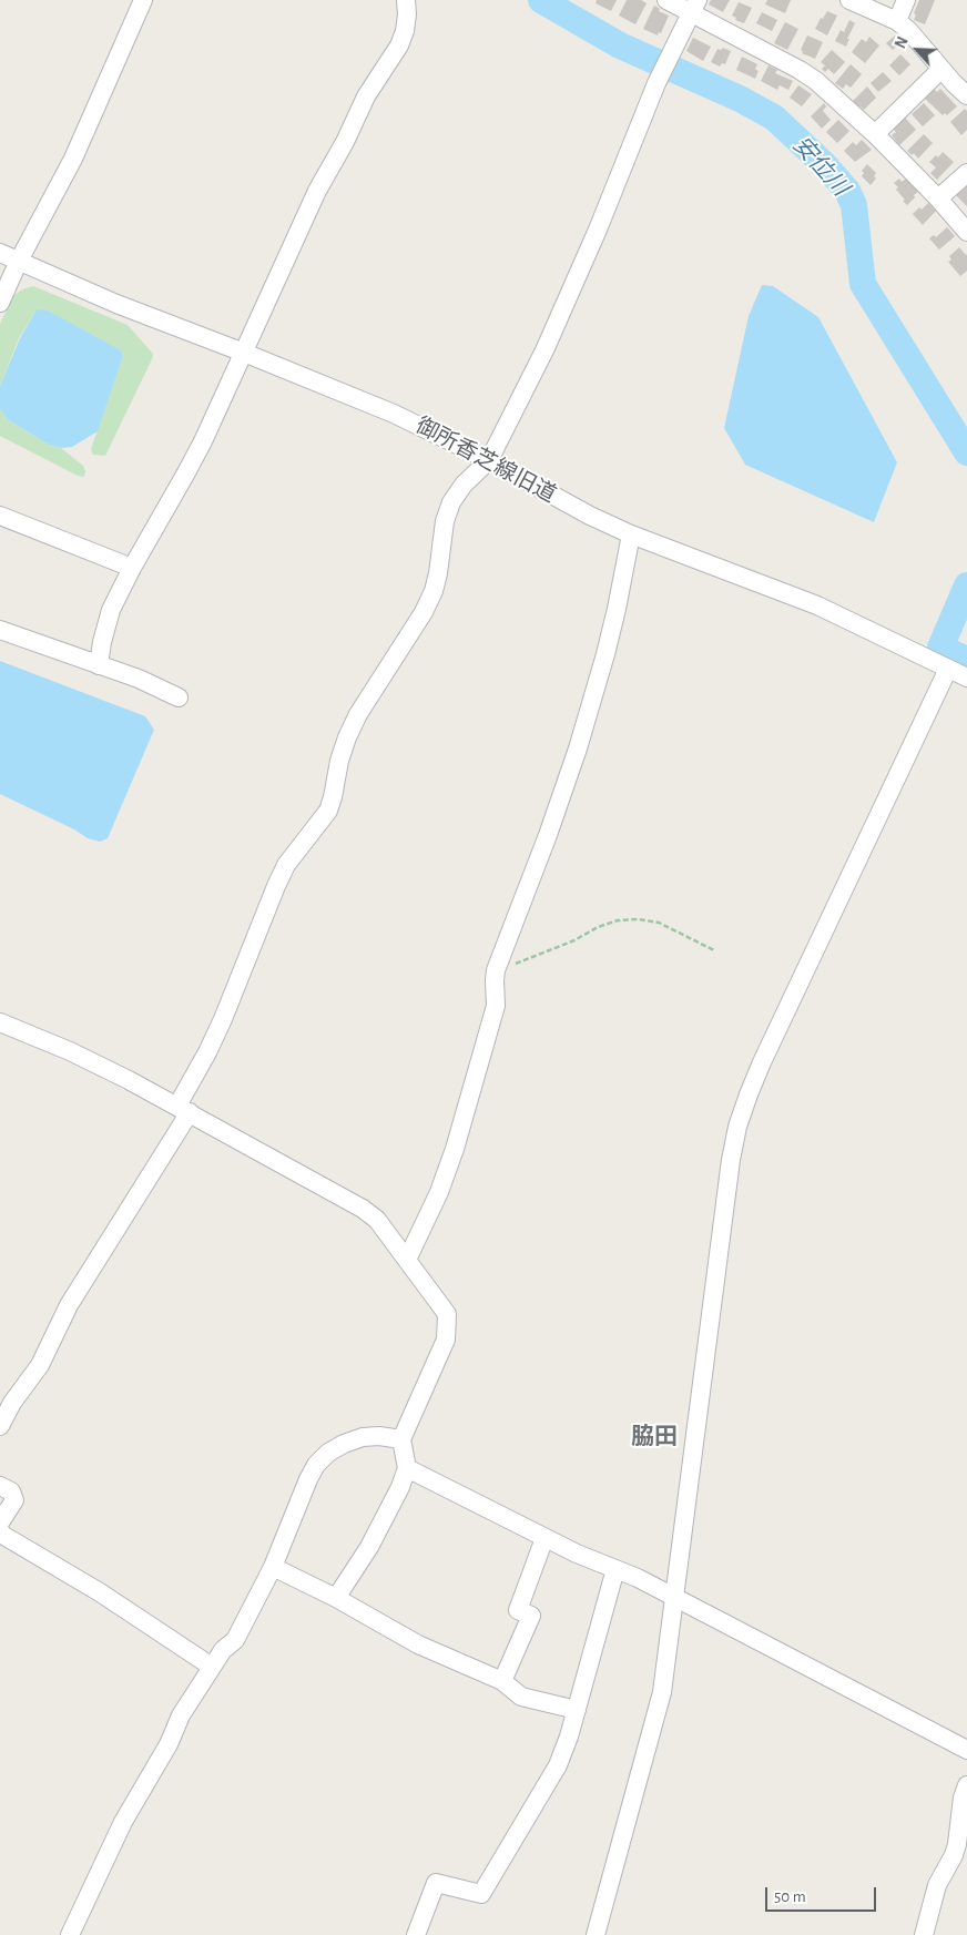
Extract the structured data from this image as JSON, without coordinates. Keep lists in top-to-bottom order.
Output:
{
  "streets": {
    "street": ["御所香芝線旧道"]
  },
  "districts": ["脇田"],
  "water": ["安位川"],
  "scale_bar": "50 m",
  "north": "top left"
}
